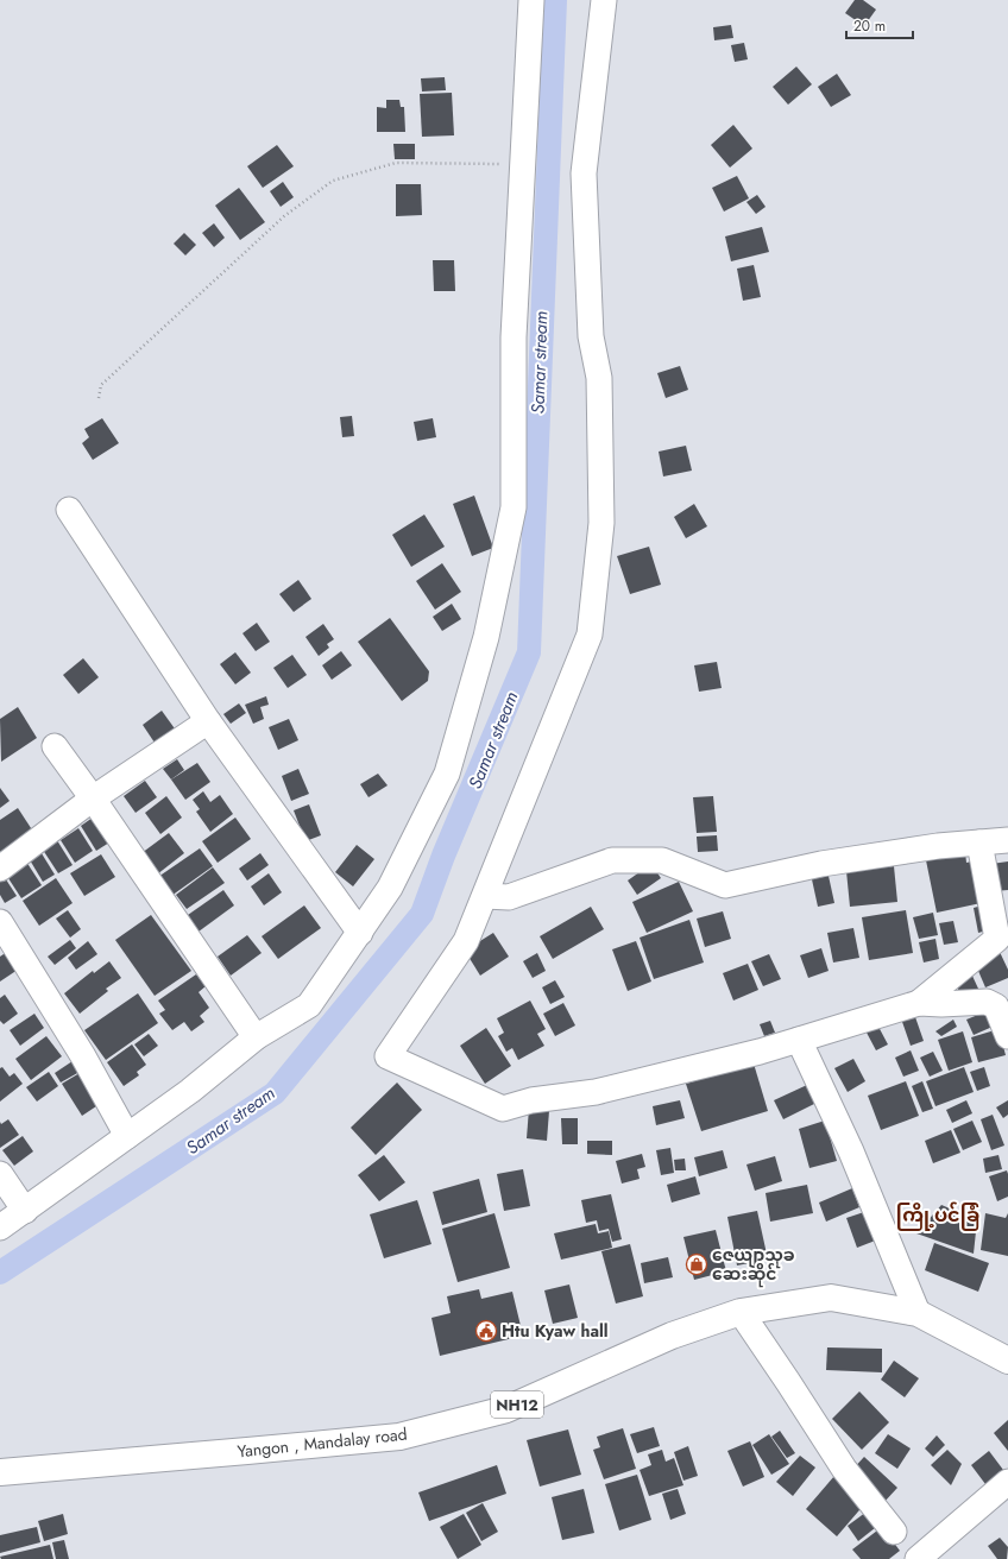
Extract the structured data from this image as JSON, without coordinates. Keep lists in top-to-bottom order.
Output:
{
  "streets": {
    "highway": ["NH12", "Yangon , Mandalay road"]
  },
  "districts": ["ကြို့ပင်ခြံ"],
  "water": ["Samar stream"],
  "places": {
    "shop": ["ဇေယျာသုခ ဆေးဆိုင်"],
    "public building": ["Htu Kyaw hall"]
  },
  "scale_bar": "20 m"
}
